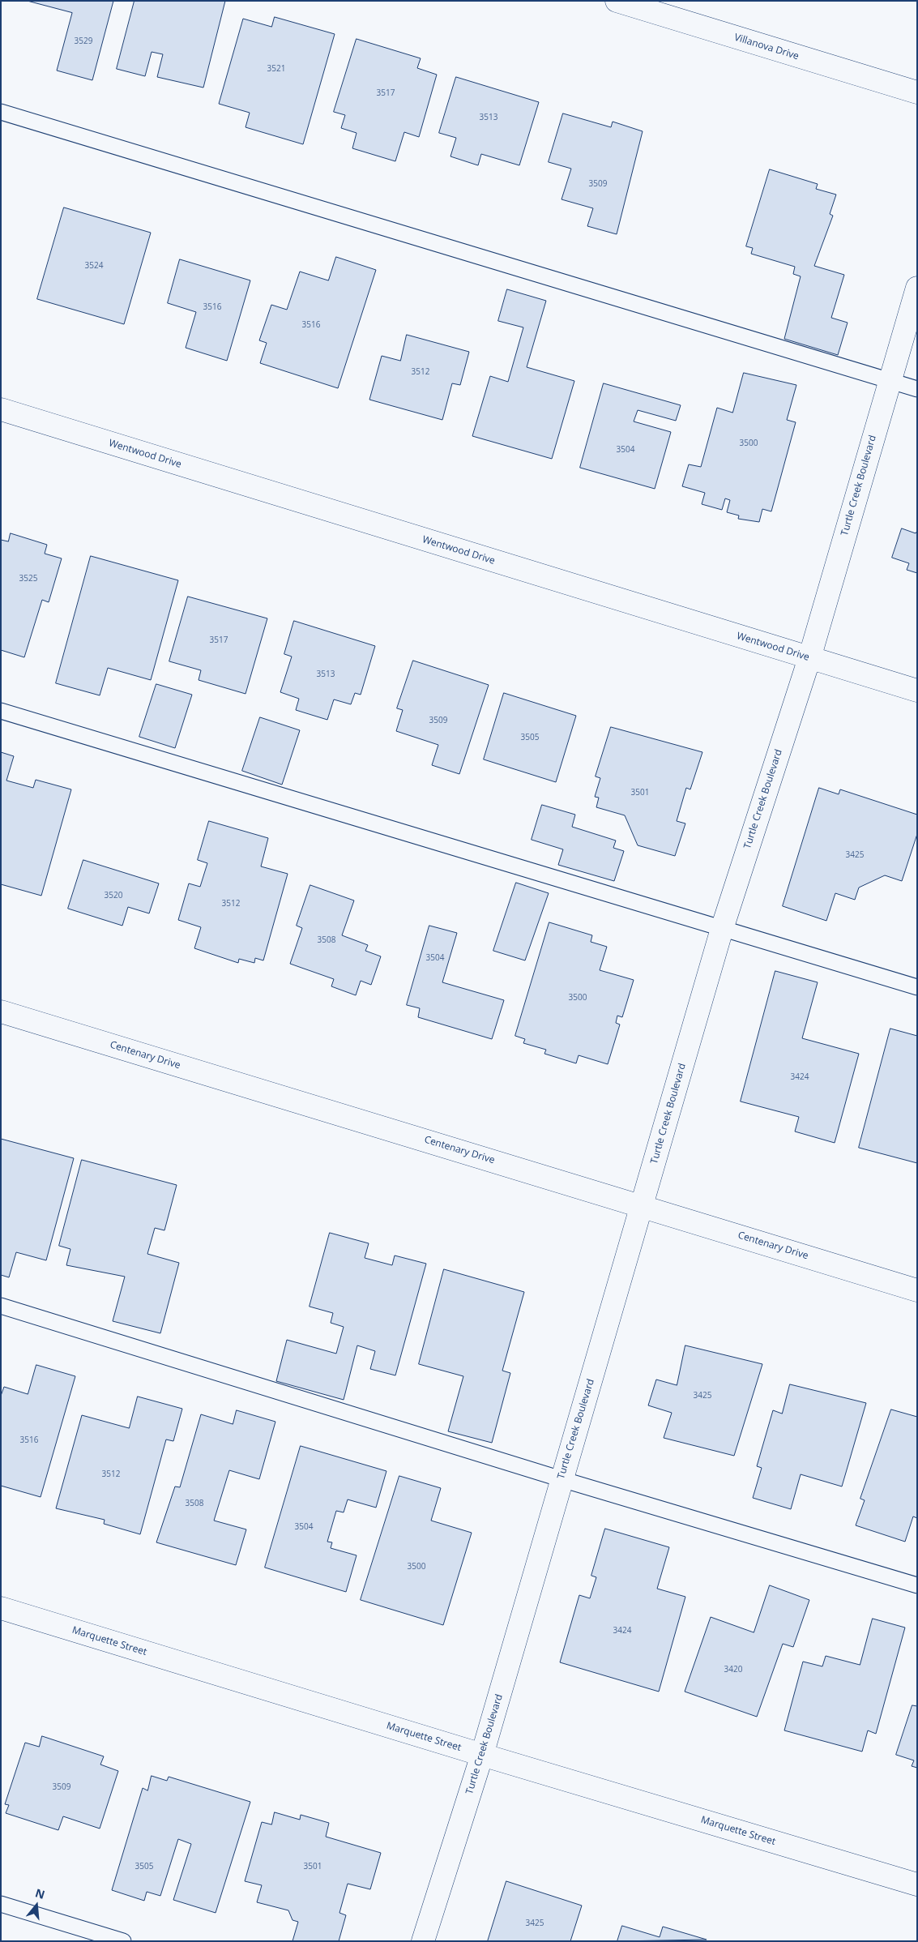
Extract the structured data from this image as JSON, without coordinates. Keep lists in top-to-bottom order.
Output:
{
  "streets": {
    "street": [
      "Villanova Drive",
      "Wentwood Drive",
      "Turtle Creek Boulevard",
      "Centenary Drive",
      "Marquette Street"
    ]
  },
  "crossings": [
    ["Wentwood Drive", "Turtle Creek Boulevard"],
    ["Turtle Creek Boulevard", "Centenary Drive"],
    ["Turtle Creek Boulevard", "Marquette Street"]
  ],
  "house_numbers": [
    "3529",
    "3521",
    "3517",
    "3513",
    "3509",
    "3524",
    "3516",
    "3516",
    "3512",
    "3500",
    "3504",
    "3525",
    "3517",
    "3513",
    "3509",
    "3505",
    "3501",
    "3425",
    "3520",
    "3512",
    "3508",
    "3504",
    "3500",
    "3424",
    "3425",
    "3516",
    "3512",
    "3508",
    "3504",
    "3500",
    "3424",
    "3420",
    "3509",
    "3505",
    "3501",
    "3425"
  ],
  "north": "top"
}
